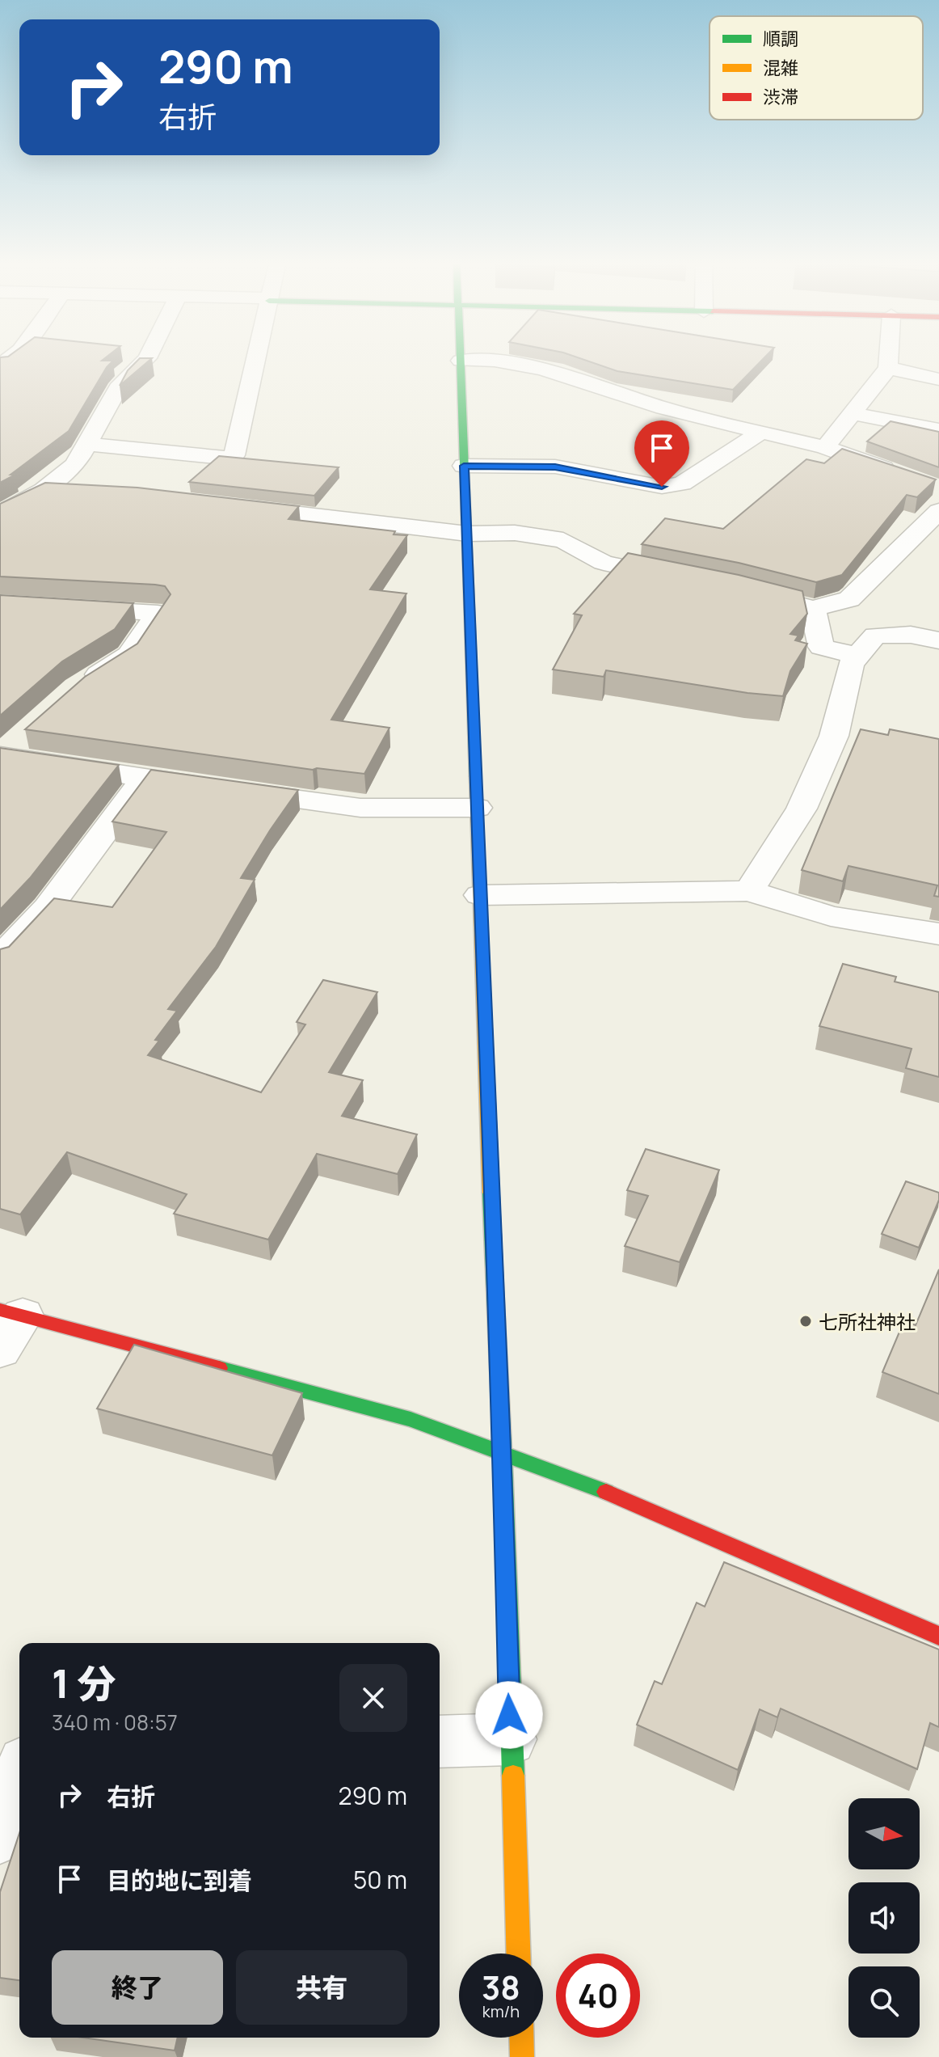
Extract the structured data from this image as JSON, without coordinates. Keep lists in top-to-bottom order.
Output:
{
  "places": ["七所社神社"],
  "legend": ["順調", "混雑", "渋滞"],
  "north": "right",
  "page": {
    "turn": ["290 m", "右折"],
    "heading": ["1 分", "340 m · 08:57"],
    "list": [
      {
        "name": "右折",
        "value": "290 m"
      },
      {
        "name": "目的地に到着",
        "value": "50 m"
      }
    ],
    "buttons": ["終了", "共有"],
    "speed": "38 km/h",
    "limit": "40"
  }
}
